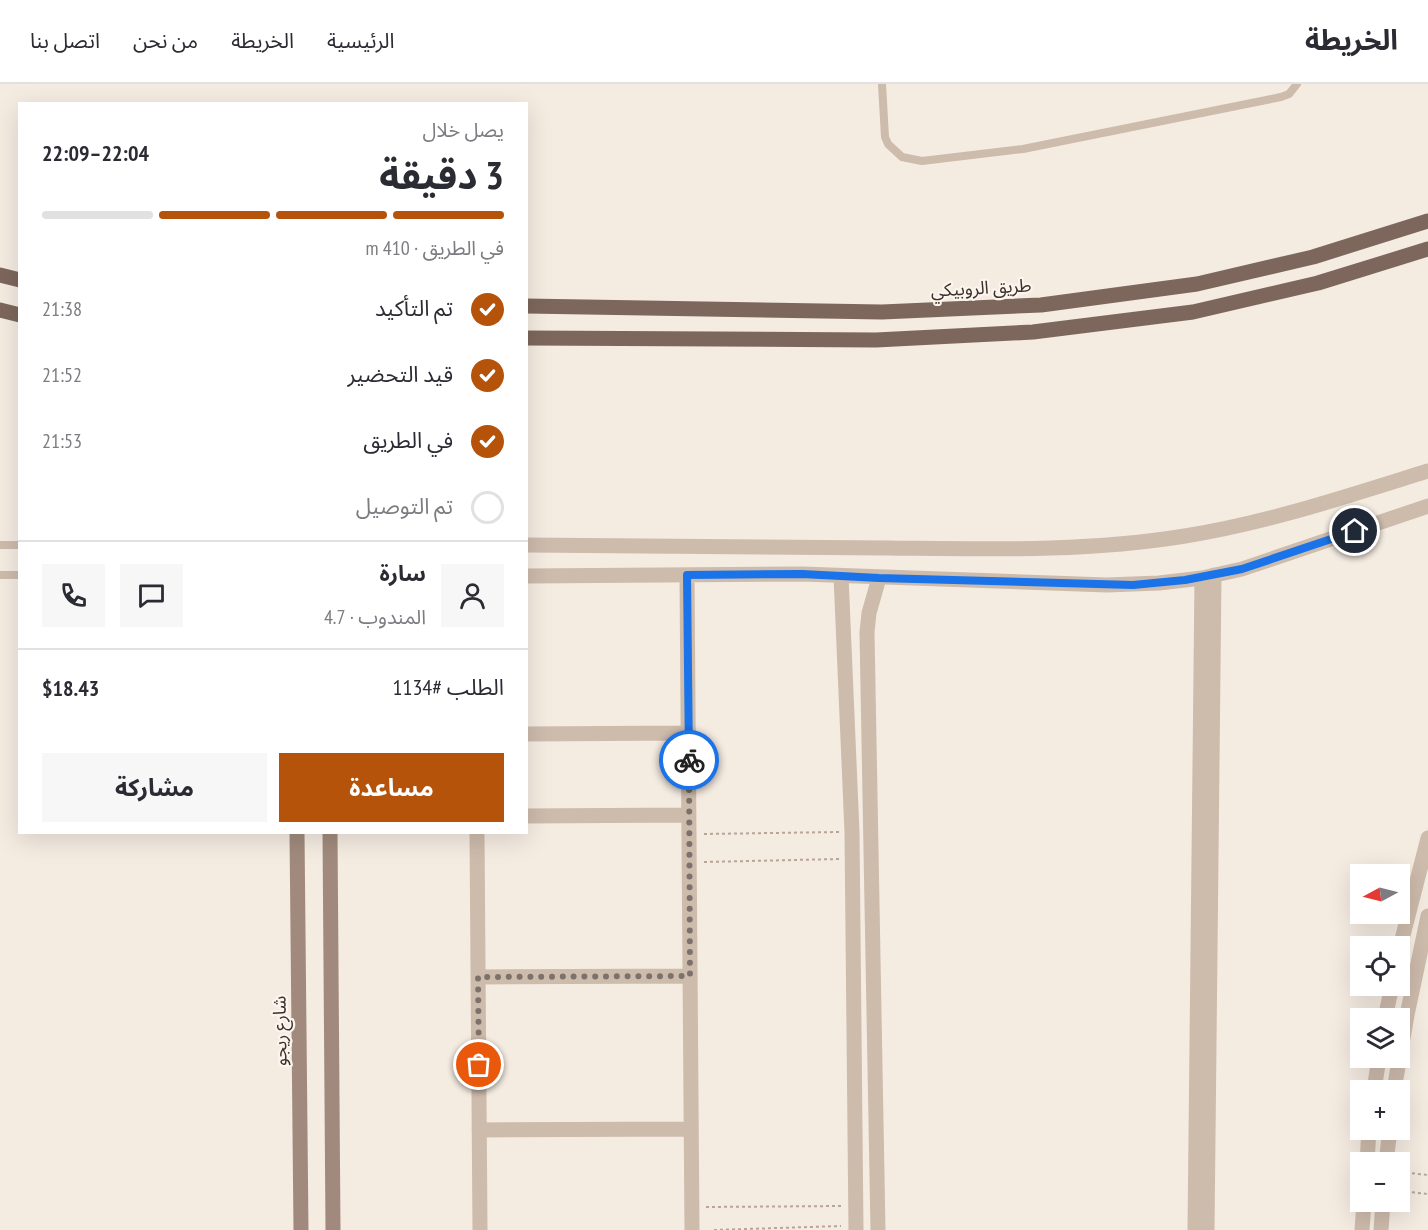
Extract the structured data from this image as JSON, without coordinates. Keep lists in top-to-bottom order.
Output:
{
  "streets": {
    "main road": ["طريق الروبيكي", "شارع ريجو"]
  },
  "north": "left",
  "page": {
    "header": "الخريطة",
    "nav": [
      "الرئيسية",
      "الخريطة",
      "من نحن",
      "اتصل بنا"
    ],
    "heading": ["3 دقيقة", "يصل خلال", "22:04–22:09"],
    "panel": [
      "سارة",
      "المندوب · 4.7",
      "الطلب #1134",
      "$18.43"
    ],
    "bar": "في الطريق · 410 m",
    "list": [
      ["تم التأكيد", "21:38"],
      ["قيد التحضير", "21:52"],
      ["في الطريق", "21:53"],
      "تم التوصيل"
    ],
    "buttons": ["مساعدة", "مشاركة"],
    "map_buttons": ["+", "−"]
  }
}
